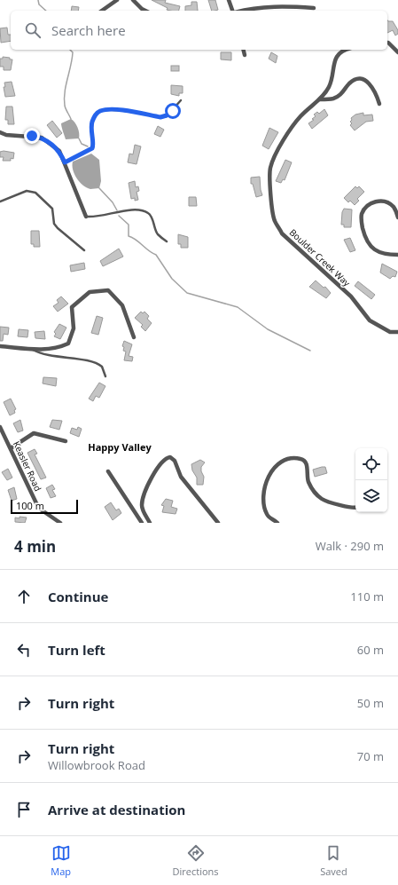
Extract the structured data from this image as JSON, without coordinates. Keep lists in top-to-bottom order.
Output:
{
  "streets": {
    "street": ["Boulder Creek Way", "Keasler Road"]
  },
  "districts": ["Happy Valley"],
  "scale_bar": "100 m",
  "page": {
    "search": "Search here",
    "scale": "100 m",
    "heading": ["4 min", "Walk · 290 m"],
    "list": [
      ["Continue", "110 m"],
      ["Turn left", "60 m"],
      ["Turn right", "50 m"],
      ["Turn right", "Willowbrook Road", "70 m"],
      "Arrive at destination"
    ],
    "nav": ["Map", "Directions", "Saved"]
  }
}
